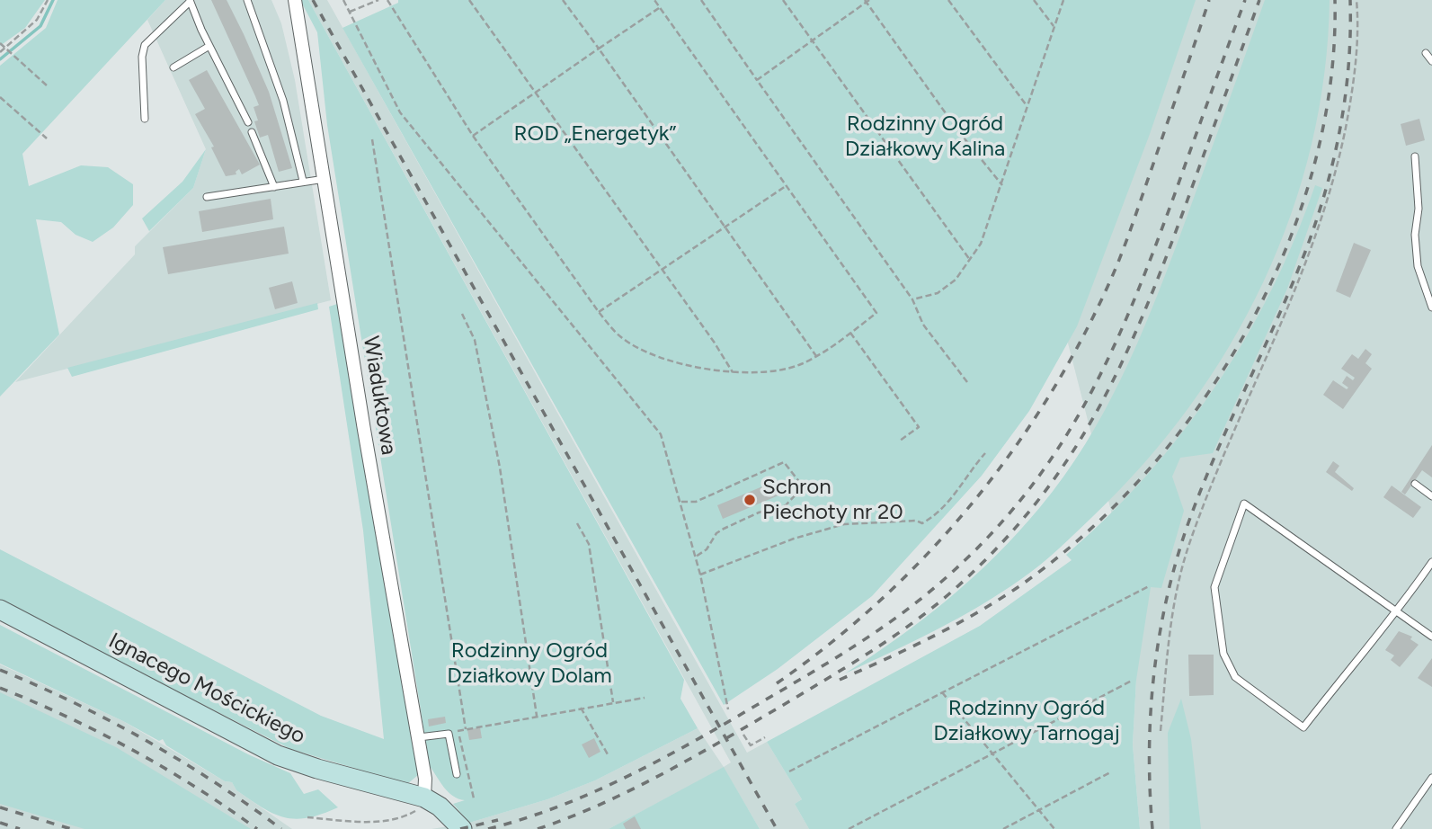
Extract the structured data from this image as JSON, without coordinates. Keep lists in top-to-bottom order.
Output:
{
  "streets": {
    "street": ["Wiaduktowa", "Ignacego Mościckiego"]
  },
  "crossings": [
    ["Wiaduktowa", "Ignacego Mościckiego"]
  ],
  "parks": [
    "Rodzinny Ogród Działkowy Kalina",
    "ROD „Energetyk”",
    "Rodzinny Ogród Działkowy Dolam",
    "Rodzinny Ogród Działkowy Tarnogaj"
  ],
  "places": ["Schron Piechoty nr 20"]
}
